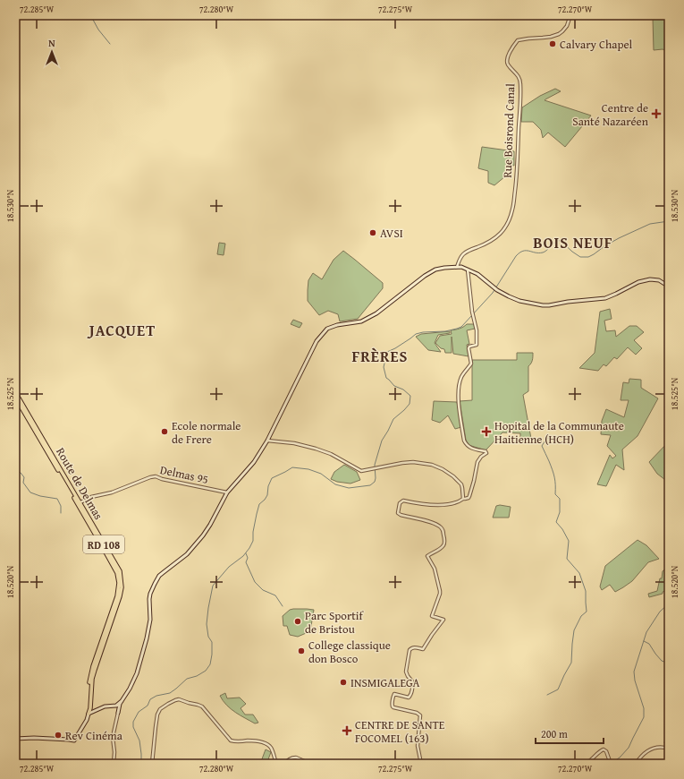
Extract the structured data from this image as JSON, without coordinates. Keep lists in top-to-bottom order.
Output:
{
  "streets": {
    "main road": ["Route de Delmas", "RD 108"],
    "street": ["Rue Boisrond Canal", "Delmas 95"]
  },
  "crossings": [
    ["Delmas 95", "Route de Delmas"]
  ],
  "districts": ["BOIS NEUF", "JACQUET", "FRÈRES"],
  "places": {
    "other": [
      "Calvary Chapel",
      "AVSI",
      "Ecole normale de Frere",
      "Parc Sportif de Bristou",
      "College classique don Bosco",
      "INSMIGALEGA",
      "Rev Cinéma"
    ],
    "health": ["Centre de Santé Nazaréen", "Hopital de la Communaute Haitienne (HCH)", "CENTRE DE SANTE FOCOMEL (163)"]
  },
  "scale_bar": "200 m",
  "north": "top",
  "coordinates": [
    "72.285°W",
    "72.280°W",
    "72.275°W",
    "72.270°W",
    "18.530°N",
    "18.525°N",
    "18.520°N"
  ]
}
